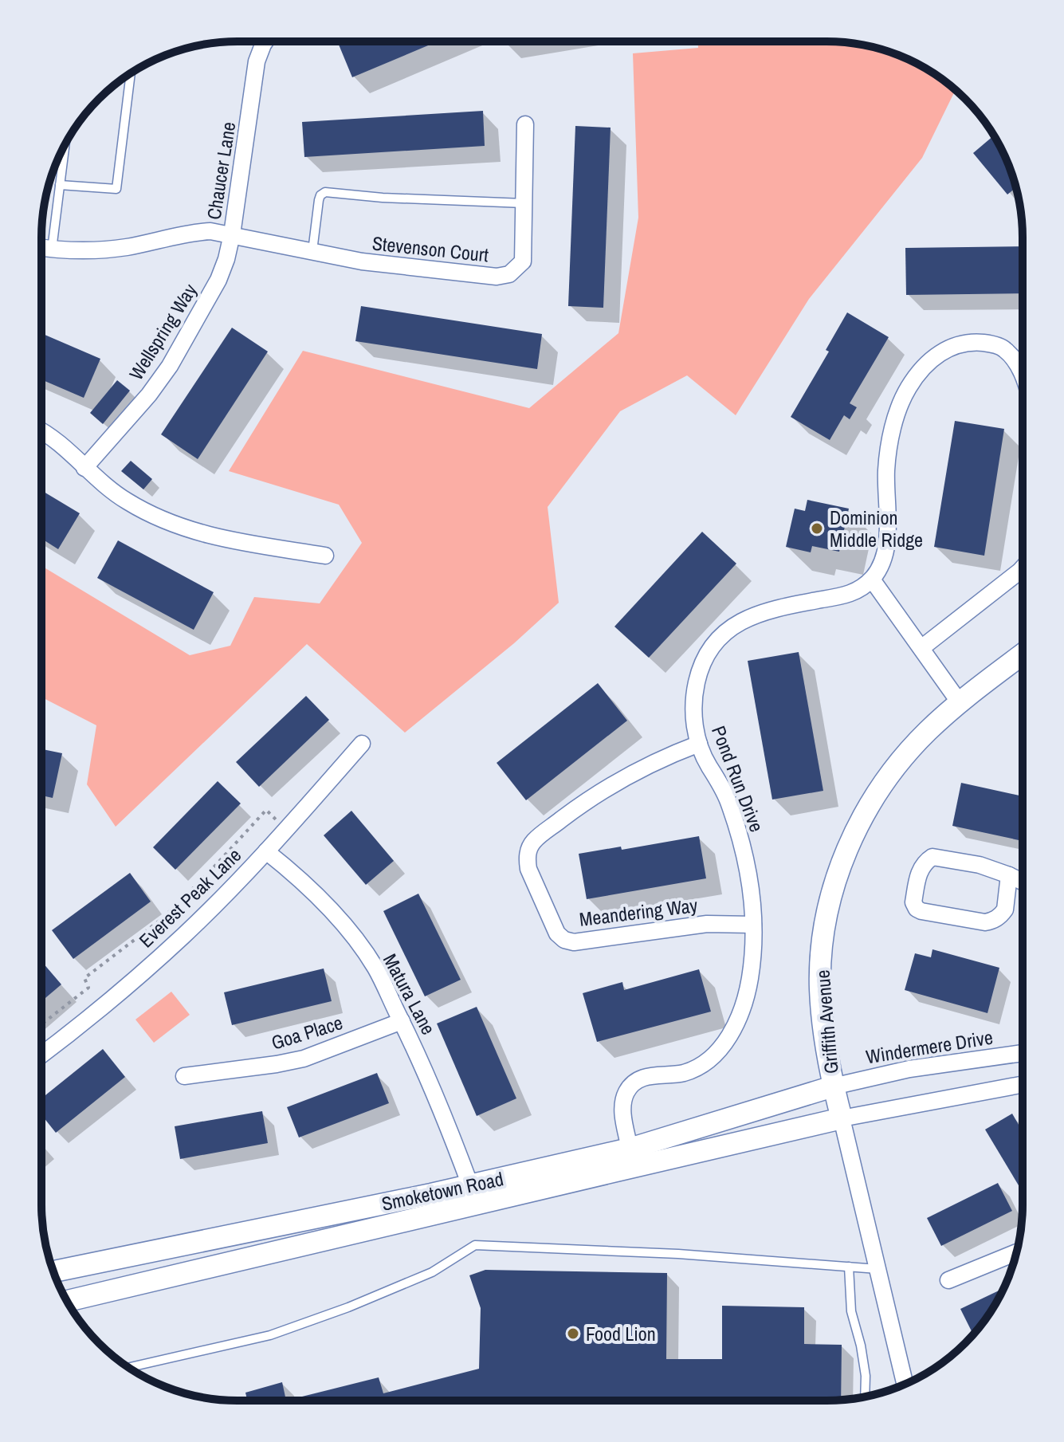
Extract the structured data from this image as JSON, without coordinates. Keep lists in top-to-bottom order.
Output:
{
  "streets": {
    "street": [
      "Chaucer Lane",
      "Stevenson Court",
      "Wellspring Way",
      "Pond Run Drive",
      "Everest Peak Lane",
      "Meandering Way",
      "Matura Lane",
      "Griffith Avenue",
      "Goa Place",
      "Windermere Drive",
      "Smoketown Road"
    ]
  },
  "crossings": [
    ["Chaucer Lane", "Stevenson Court"],
    ["Chaucer Lane", "Wellspring Way"],
    ["Stevenson Court", "Wellspring Way"],
    ["Pond Run Drive", "Meandering Way"],
    ["Pond Run Drive", "Smoketown Road"],
    ["Everest Peak Lane", "Matura Lane"],
    ["Matura Lane", "Goa Place"],
    ["Matura Lane", "Smoketown Road"],
    ["Griffith Avenue", "Windermere Drive"],
    ["Griffith Avenue", "Smoketown Road"],
    ["Windermere Drive", "Smoketown Road"]
  ],
  "places": ["Dominion Middle Ridge", "Food Lion"]
}
